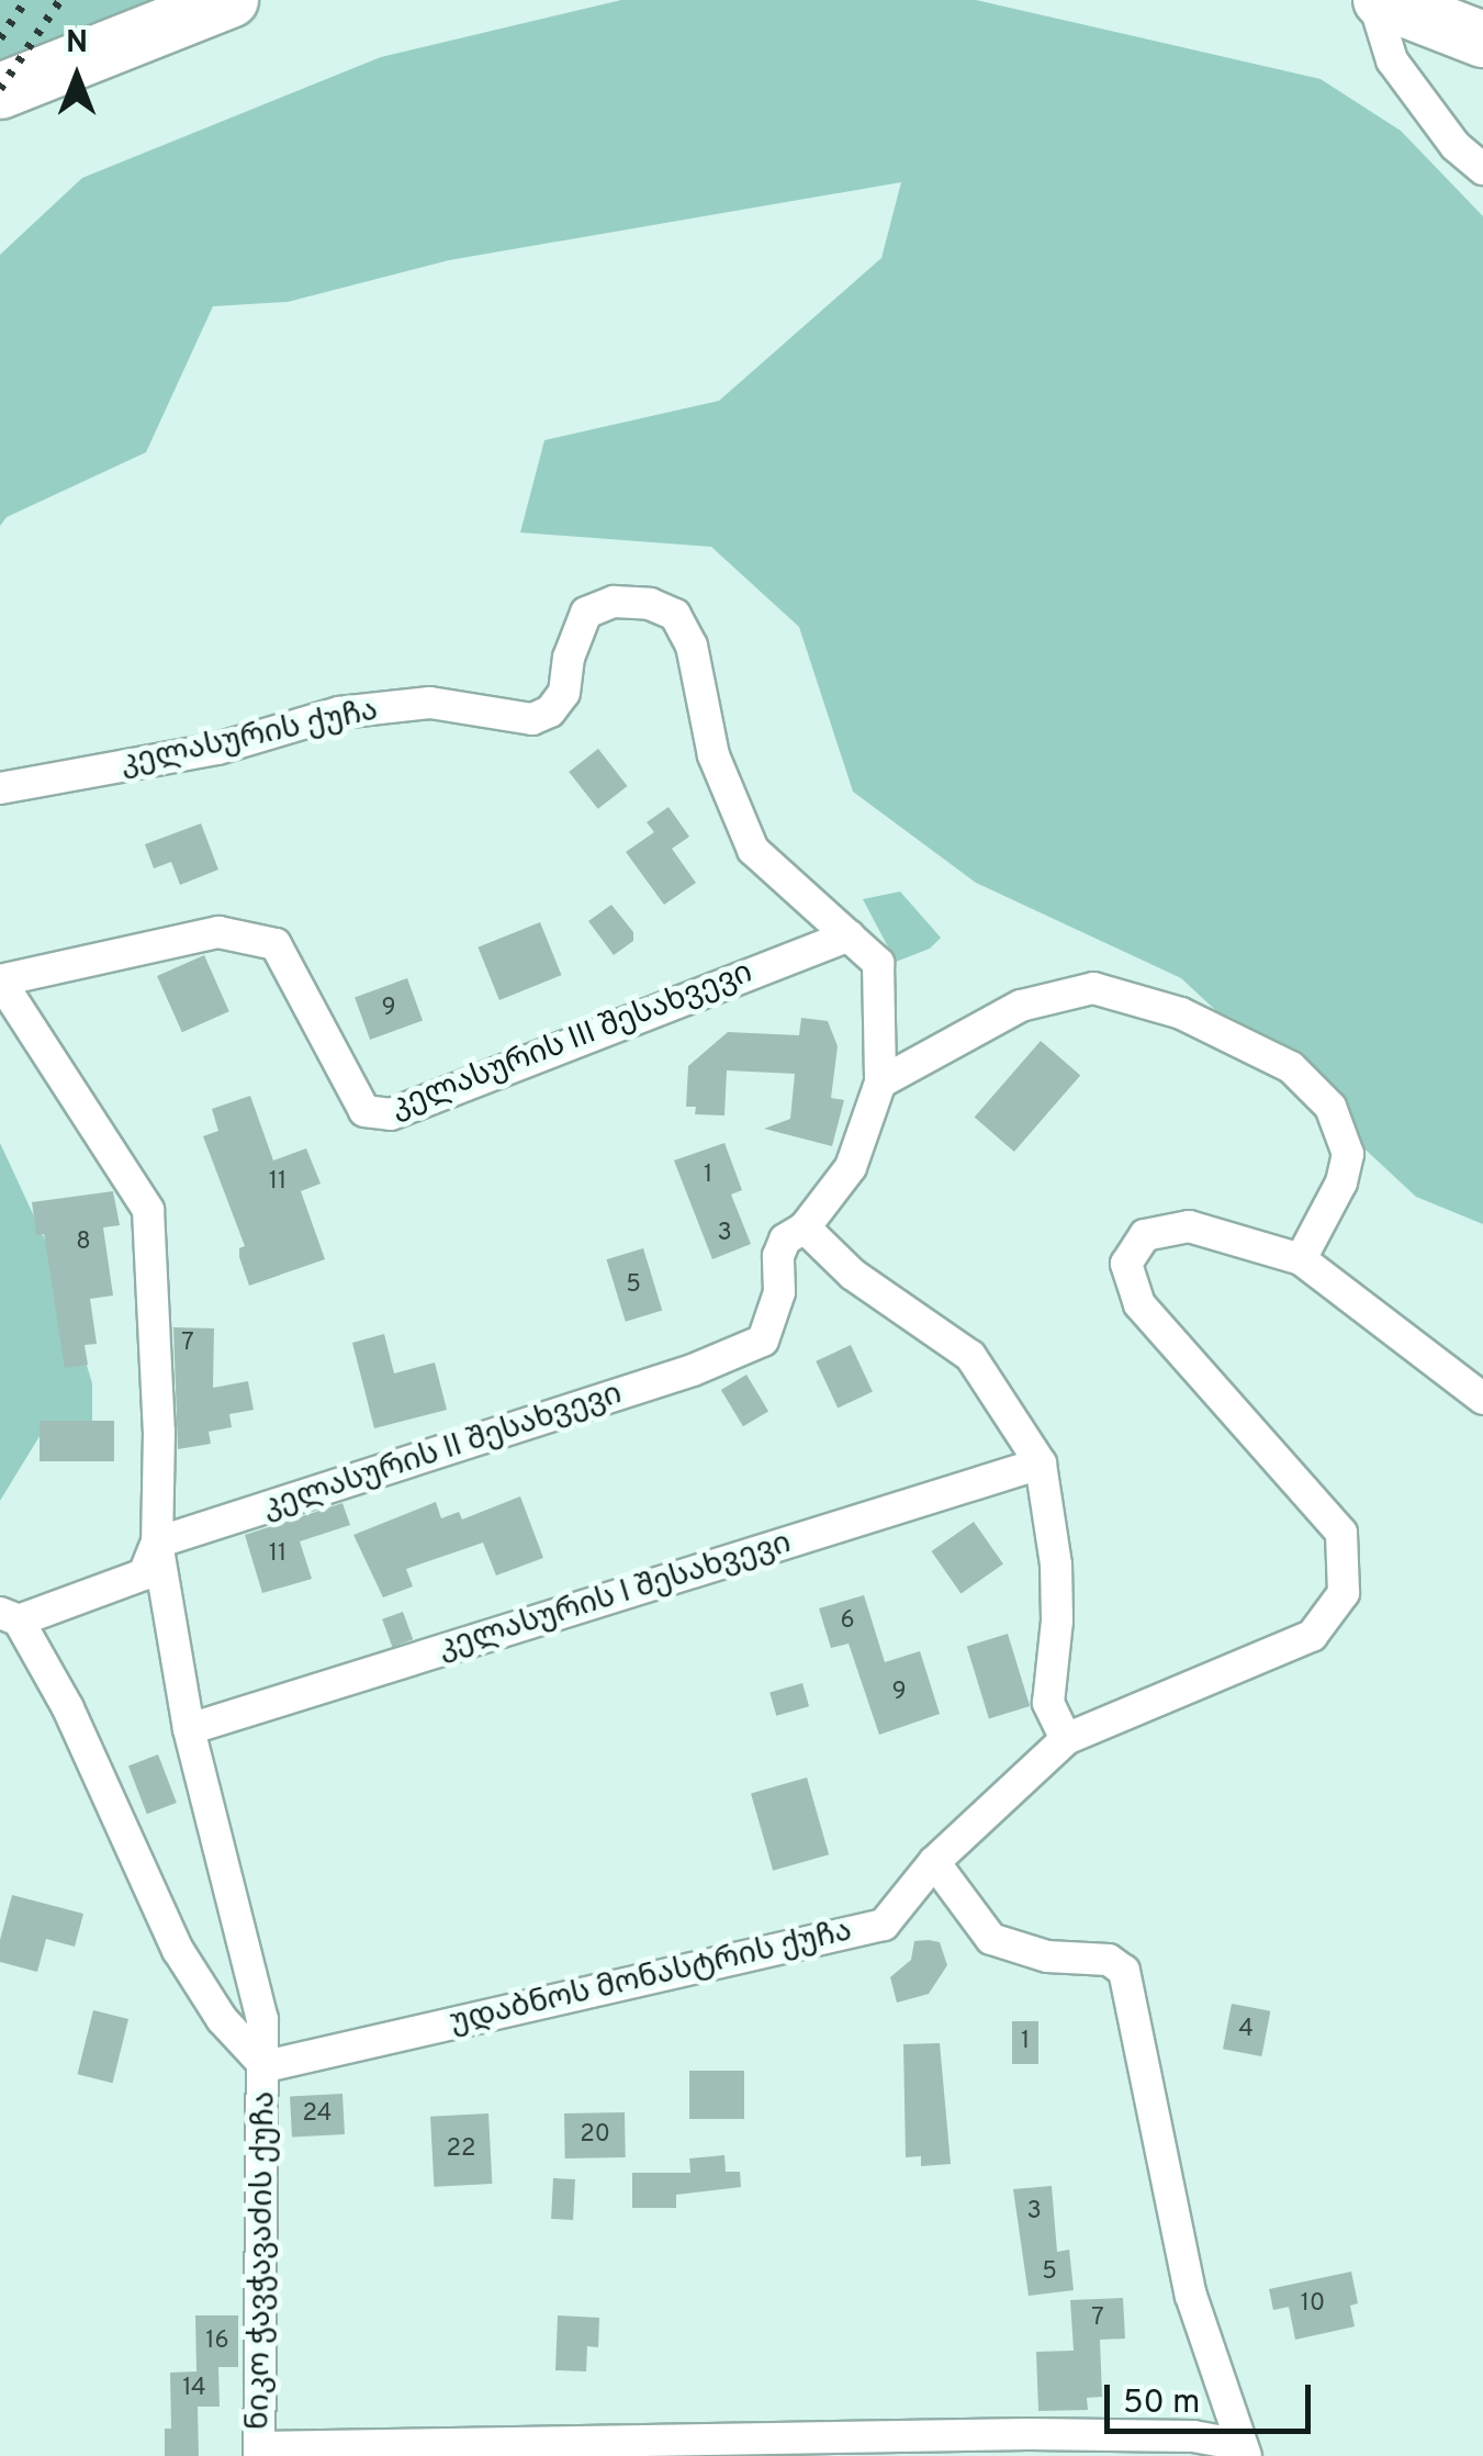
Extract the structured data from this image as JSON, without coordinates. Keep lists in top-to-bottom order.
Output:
{
  "streets": {
    "street": [
      "კელასურის ქუჩა",
      "კელასურის III შესახვევი",
      "კელასურის II შესახვევი",
      "კელასურის I შესახვევი",
      "უდაბნოს მონასტრის ქუჩა",
      "ნიკო ჭავჭავაძის ქუჩა"
    ]
  },
  "crossings": [
    ["კელასურის ქუჩა", "კელასურის III შესახვევი"],
    ["კელასურის ქუჩა", "კელასურის II შესახვევი"],
    ["კელასურის III შესახვევი", "ნიკო ჭავჭავაძის ქუჩა"],
    ["კელასურის II შესახვევი", "ნიკო ჭავჭავაძის ქუჩა"],
    ["კელასურის I შესახვევი", "ნიკო ჭავჭავაძის ქუჩა"],
    ["უდაბნოს მონასტრის ქუჩა", "ნიკო ჭავჭავაძის ქუჩა"]
  ],
  "house_numbers": [
    "9",
    "1",
    "11",
    "3",
    "8",
    "5",
    "7",
    "11",
    "6",
    "9",
    "4",
    "1",
    "24",
    "20",
    "22",
    "3",
    "5",
    "10",
    "7",
    "16",
    "14"
  ],
  "scale_bar": "50 m",
  "north": "top"
}
